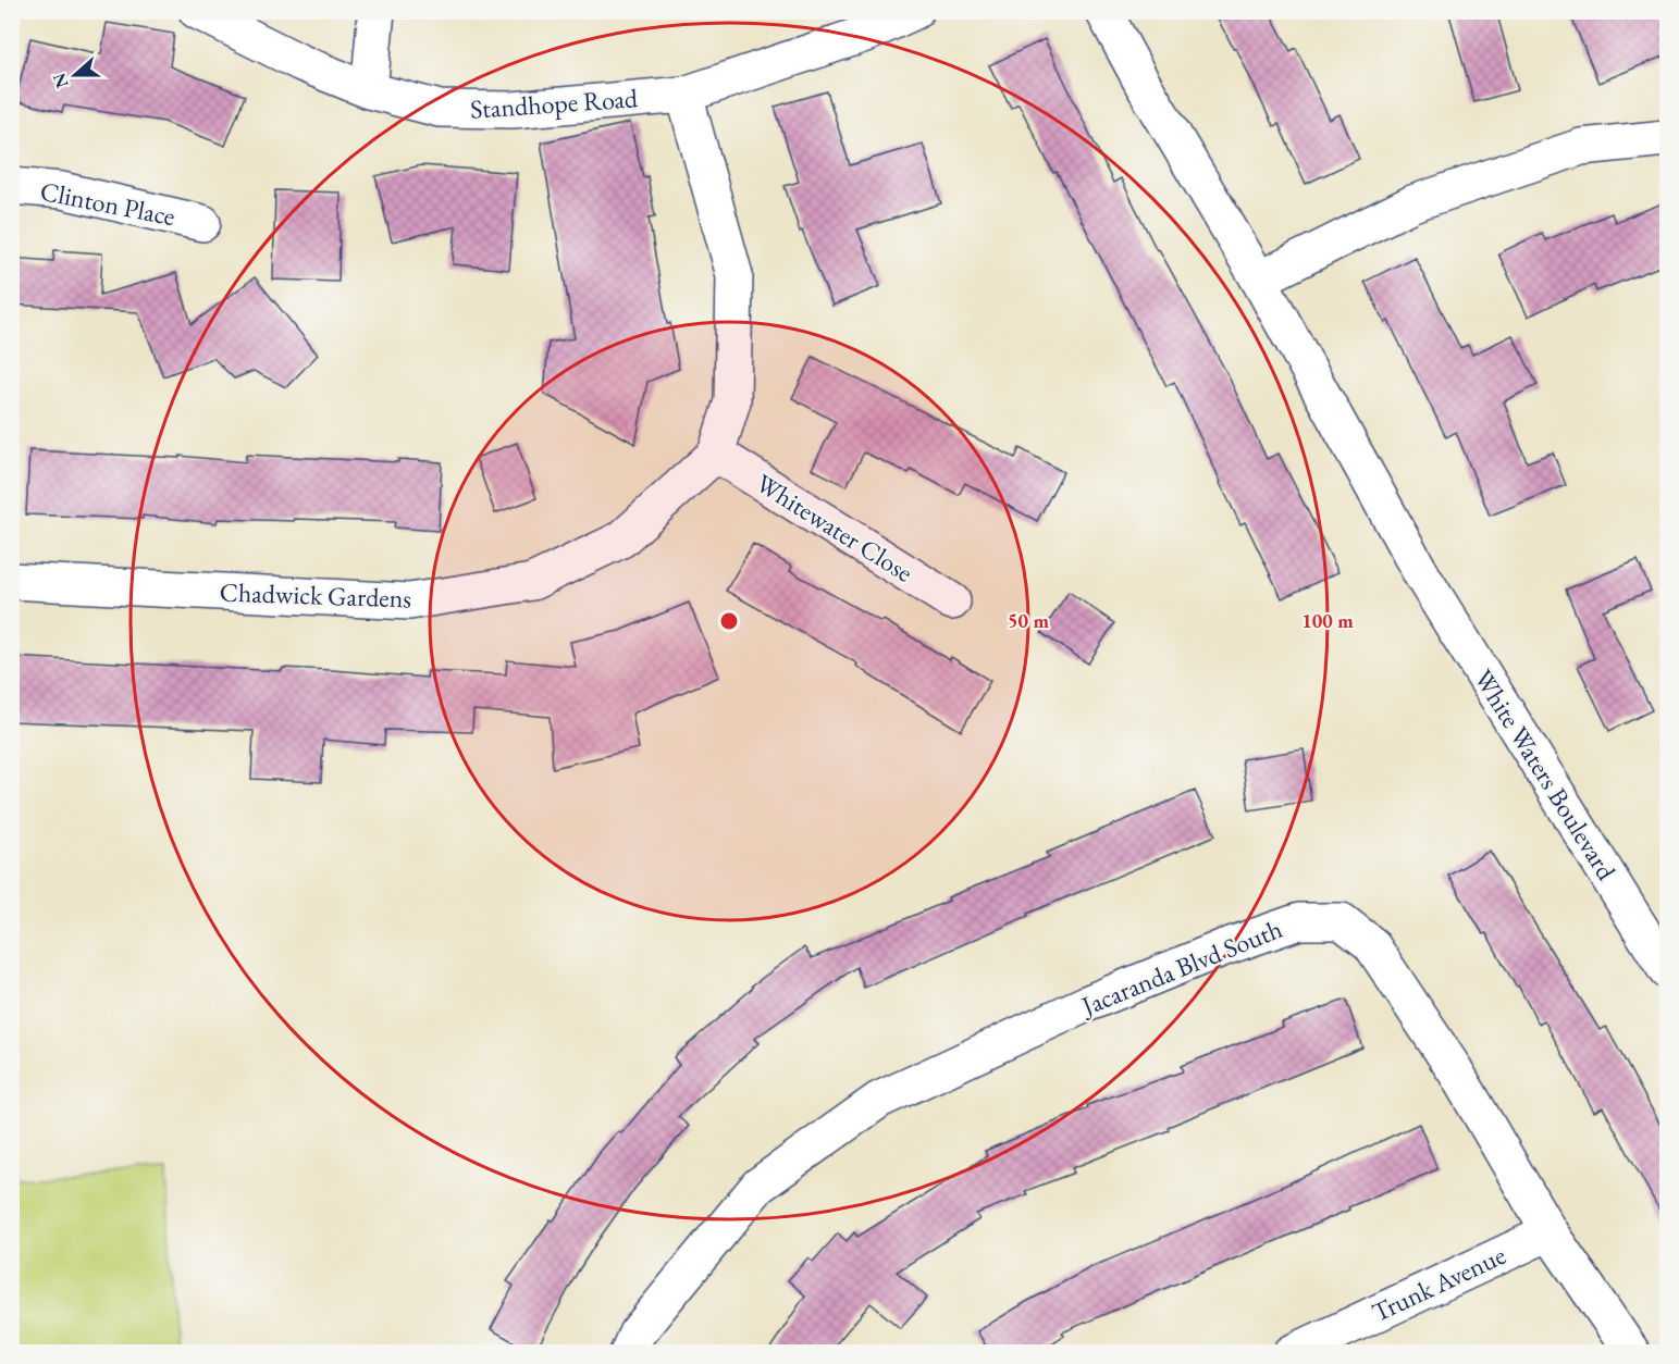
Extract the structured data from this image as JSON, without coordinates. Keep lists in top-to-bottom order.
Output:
{
  "streets": {
    "street": [
      "Standhope Road",
      "Clinton Place",
      "Whitewater Close",
      "Chadwick Gardens",
      "White Waters Boulevard",
      "Jacaranda Blvd South",
      "Trunk Avenue"
    ]
  },
  "crossings": [
    ["Whitewater Close", "Chadwick Gardens"],
    ["Jacaranda Blvd South", "Trunk Avenue"]
  ],
  "north": "left",
  "rings": ["50 m", "100 m"]
}
